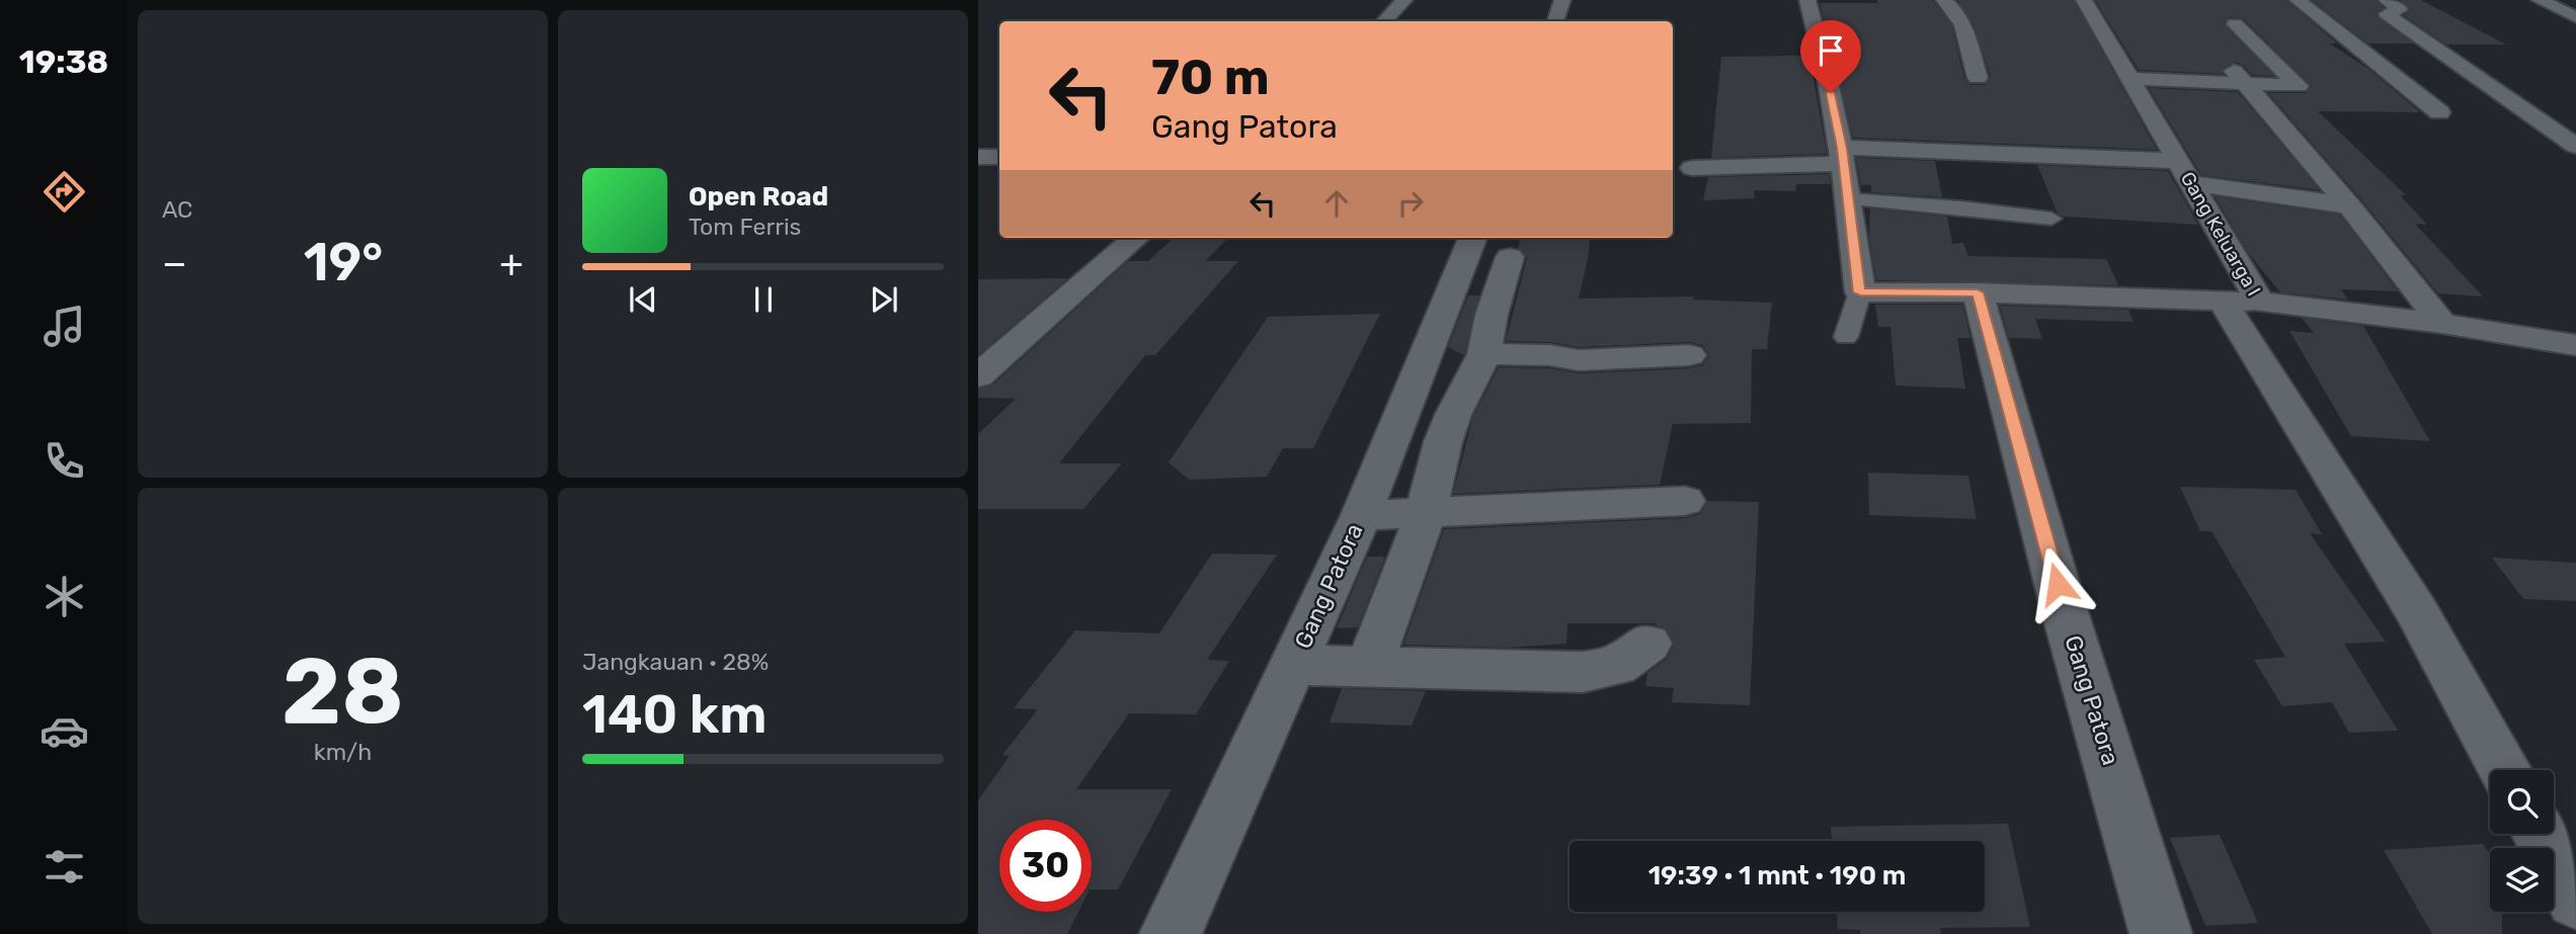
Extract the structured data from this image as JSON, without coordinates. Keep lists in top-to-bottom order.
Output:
{
  "streets": {
    "street": ["Gang Keluarga I", "Gang Patora"]
  },
  "page": {
    "tabs": "19:38",
    "tile": [
      "AC",
      ["28", "km/h"],
      ["Jangkauan · 28%", "140 km"]
    ],
    "turn": ["70 m", "Gang Patora"],
    "song": ["Open Road", "Tom Ferris"],
    "heat": ["−", "19°", "+"],
    "limit": "30",
    "trip": "19:39 · 1 mnt · 190 m"
  }
}
